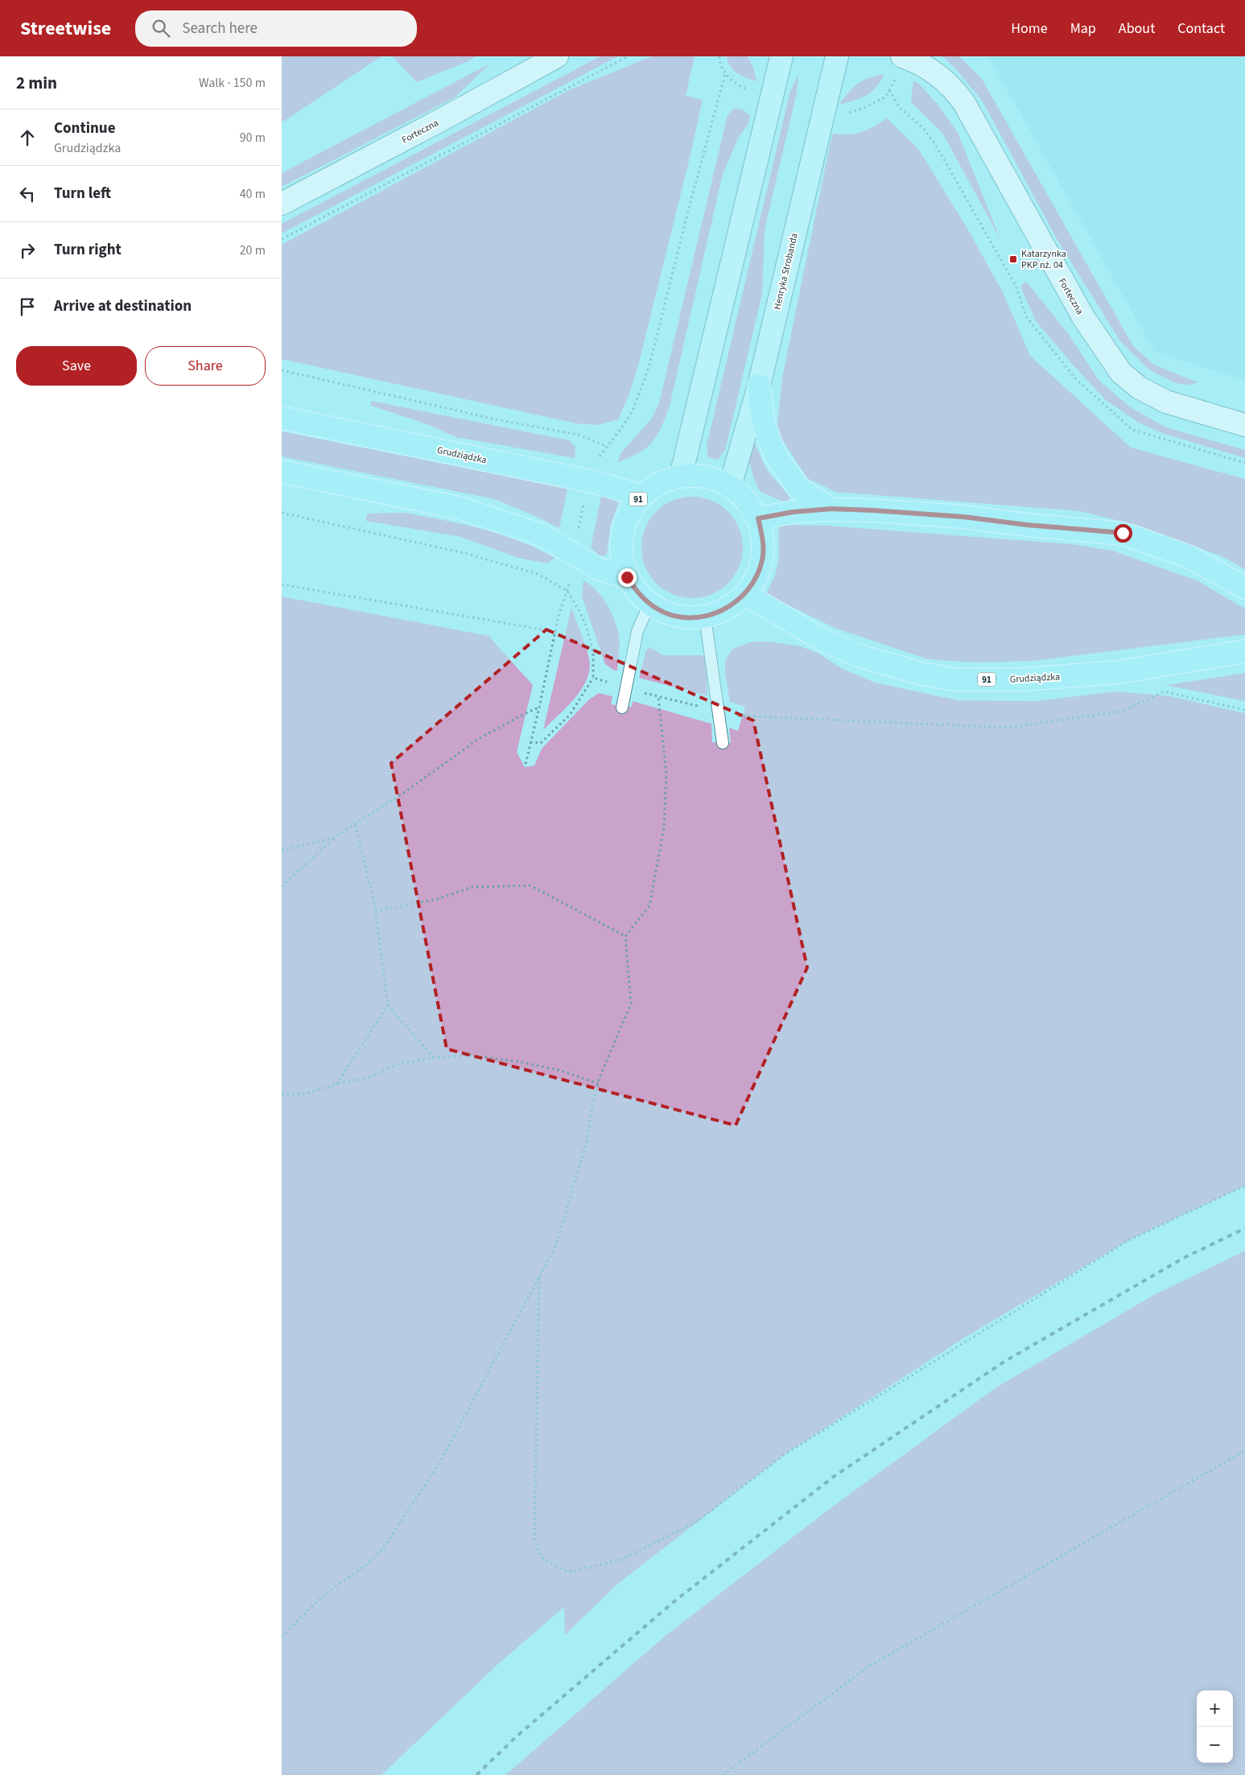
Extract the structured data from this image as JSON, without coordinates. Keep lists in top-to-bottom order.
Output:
{
  "streets": {
    "main road": ["Grudziądzka", "91"],
    "street": ["Forteczna", "Henryka Strobanda"]
  },
  "crossings": [
    ["Henryka Strobanda", "Grudziądzka"],
    ["Henryka Strobanda", "91"],
    ["Grudziądzka", "91"]
  ],
  "places": {
    "transit": ["Katarzynka PKP nż. 04"]
  },
  "page": {
    "header": "Streetwise",
    "search": "Search here",
    "nav": [
      "Home",
      "Map",
      "About",
      "Contact"
    ],
    "heading": ["2 min", "Walk · 150 m"],
    "list": [
      ["Continue", "Grudziądzka", "90 m"],
      ["Turn left", "40 m"],
      ["Turn right", "20 m"],
      "Arrive at destination"
    ],
    "buttons": ["Save", "Share"],
    "map_buttons": ["+", "−"]
  }
}
